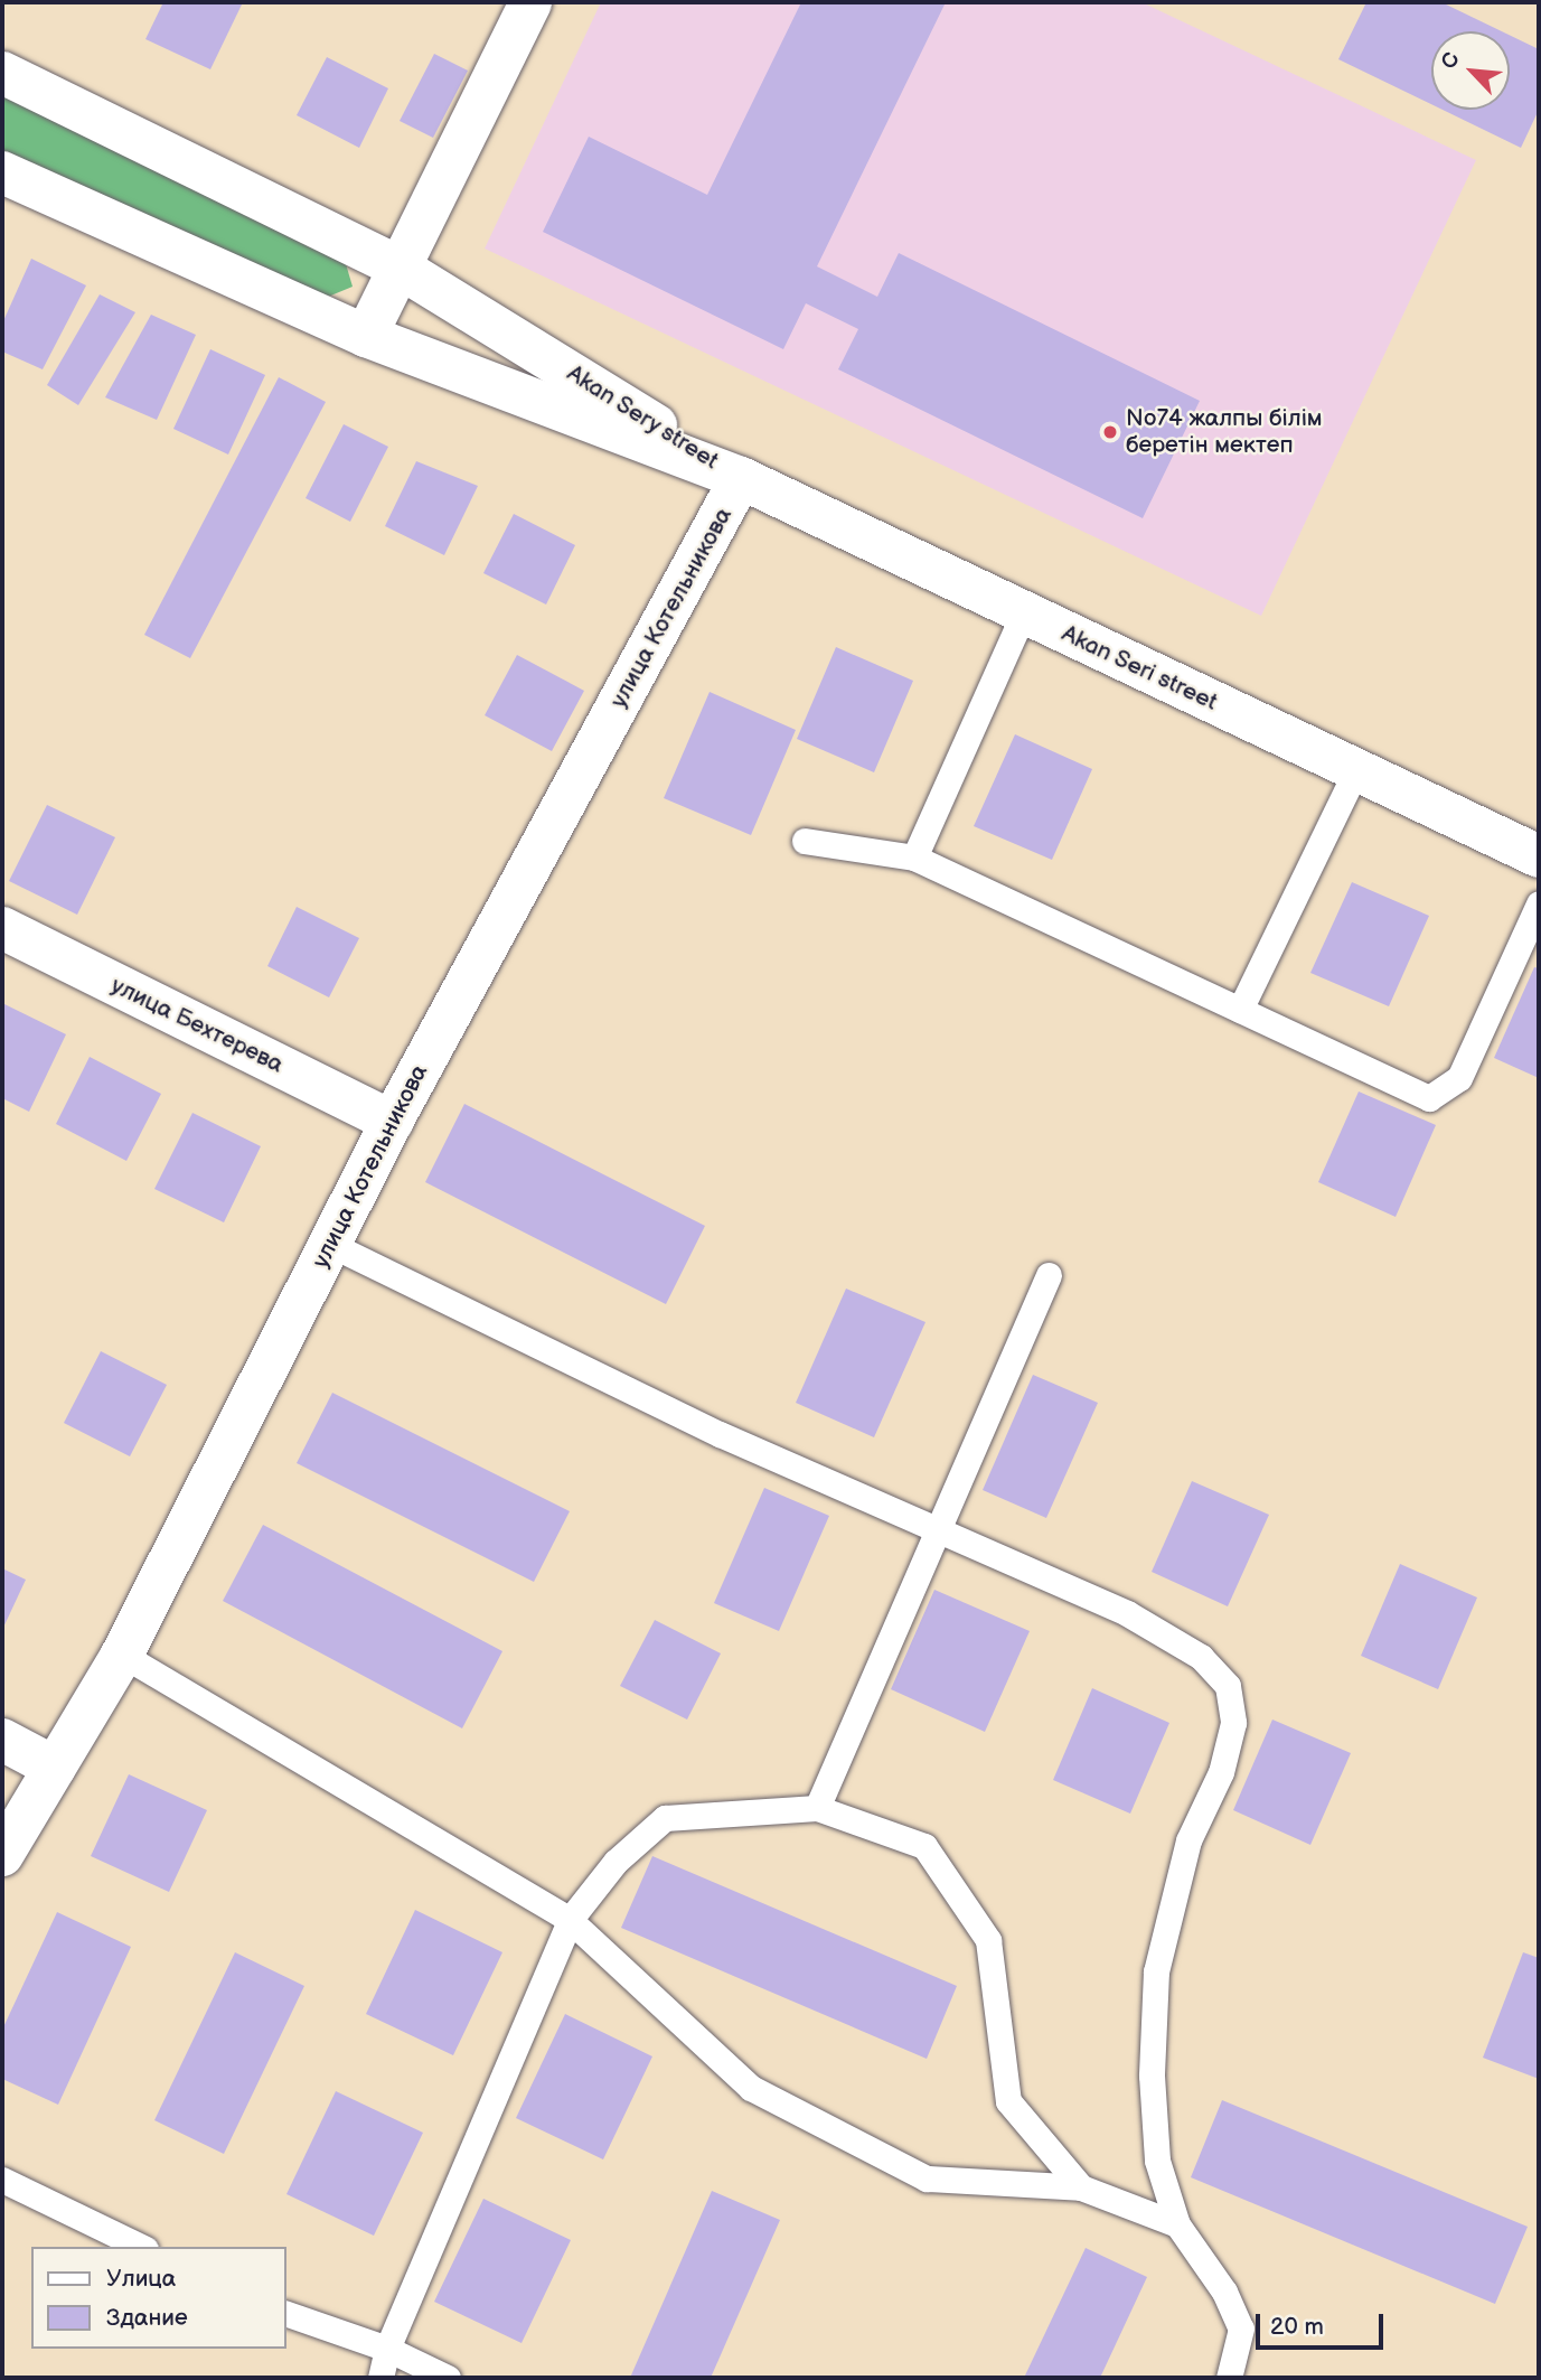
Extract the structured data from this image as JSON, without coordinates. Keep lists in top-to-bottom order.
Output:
{
  "streets": {
    "street": [
      "Akan Sery street",
      "улица Котельникова",
      "Akan Seri street",
      "улица Бехтерева"
    ]
  },
  "crossings": [
    ["Akan Sery street", "улица Котельникова"],
    ["Akan Sery street", "Akan Seri street"],
    ["улица Котельникова", "Akan Seri street"],
    ["улица Котельникова", "улица Бехтерева"]
  ],
  "places": ["No74 жалпы білім беретін мектеп"],
  "legend": ["Улица", "Здание"],
  "scale_bar": "20 m",
  "north": "top left"
}
